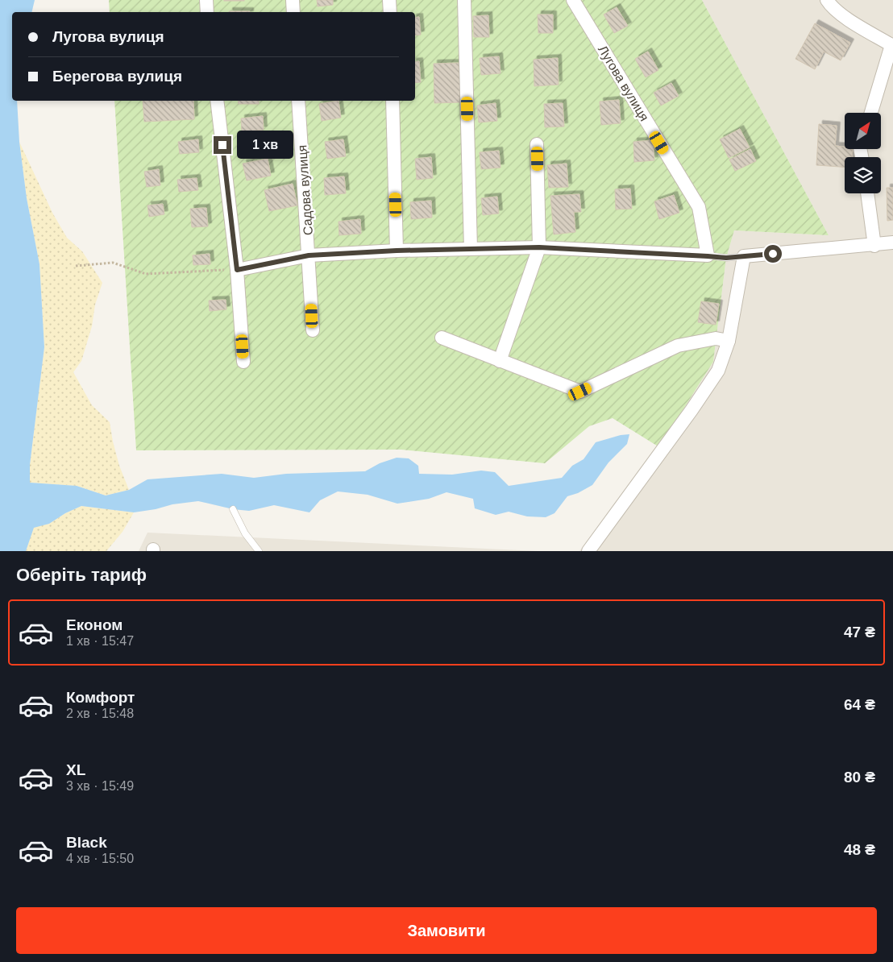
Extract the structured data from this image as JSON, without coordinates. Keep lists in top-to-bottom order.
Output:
{
  "streets": {
    "street": ["Лугова вулиця", "Садова вулиця"]
  },
  "north": "top right",
  "page": {
    "banner": ["Лугова вулиця", "Берегова вулиця"],
    "bubble": "1 хв",
    "heading": "Оберіть тариф",
    "list": [
      {
        "name": "Економ",
        "note": "1 хв · 15:47",
        "value": "47 ₴"
      },
      {
        "name": "Комфорт",
        "note": "2 хв · 15:48",
        "value": "64 ₴"
      },
      {
        "name": "XL",
        "note": "3 хв · 15:49",
        "value": "80 ₴"
      },
      {
        "name": "Black",
        "note": "4 хв · 15:50",
        "value": "48 ₴"
      }
    ],
    "buttons": "Замовити"
  }
}
